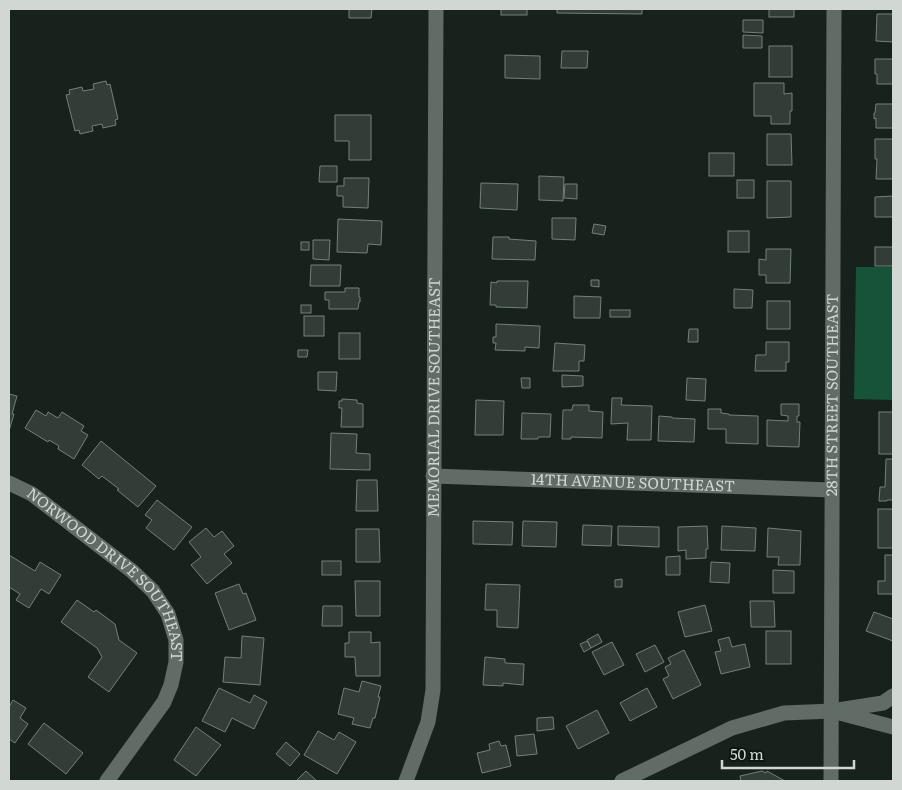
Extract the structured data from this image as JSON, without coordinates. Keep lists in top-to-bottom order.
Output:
{
  "streets": {
    "street": [
      "28TH STREET SOUTHEAST",
      "MEMORIAL DRIVE SOUTHEAST",
      "14TH AVENUE SOUTHEAST",
      "NORWOOD DRIVE SOUTHEAST"
    ]
  },
  "crossings": [
    ["28TH STREET SOUTHEAST", "14TH AVENUE SOUTHEAST"],
    ["MEMORIAL DRIVE SOUTHEAST", "14TH AVENUE SOUTHEAST"]
  ],
  "scale_bar": "50 m"
}
